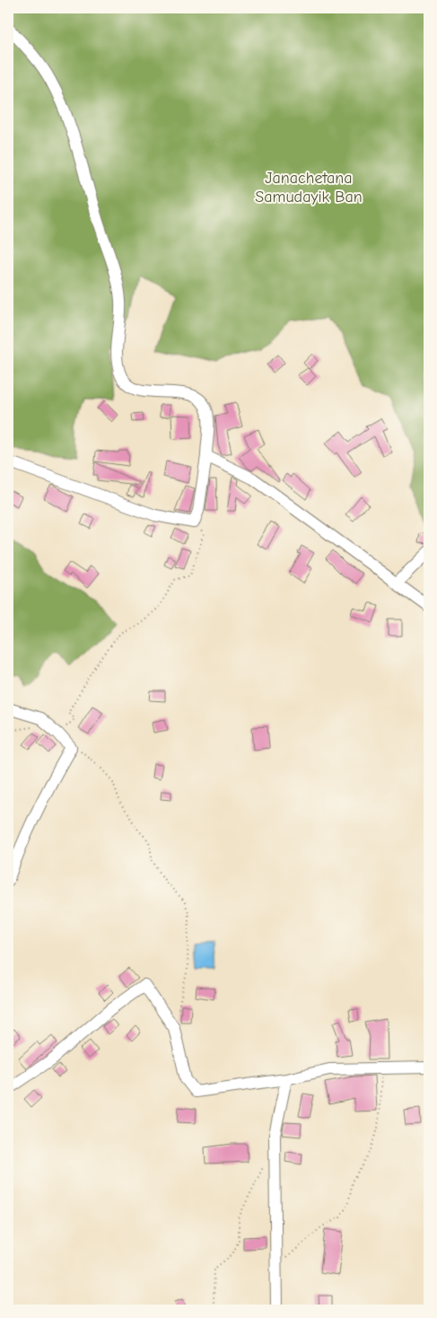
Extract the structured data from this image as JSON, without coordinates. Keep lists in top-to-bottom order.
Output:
{
  "parks": ["Janachetana Samudayik Ban"]
}
